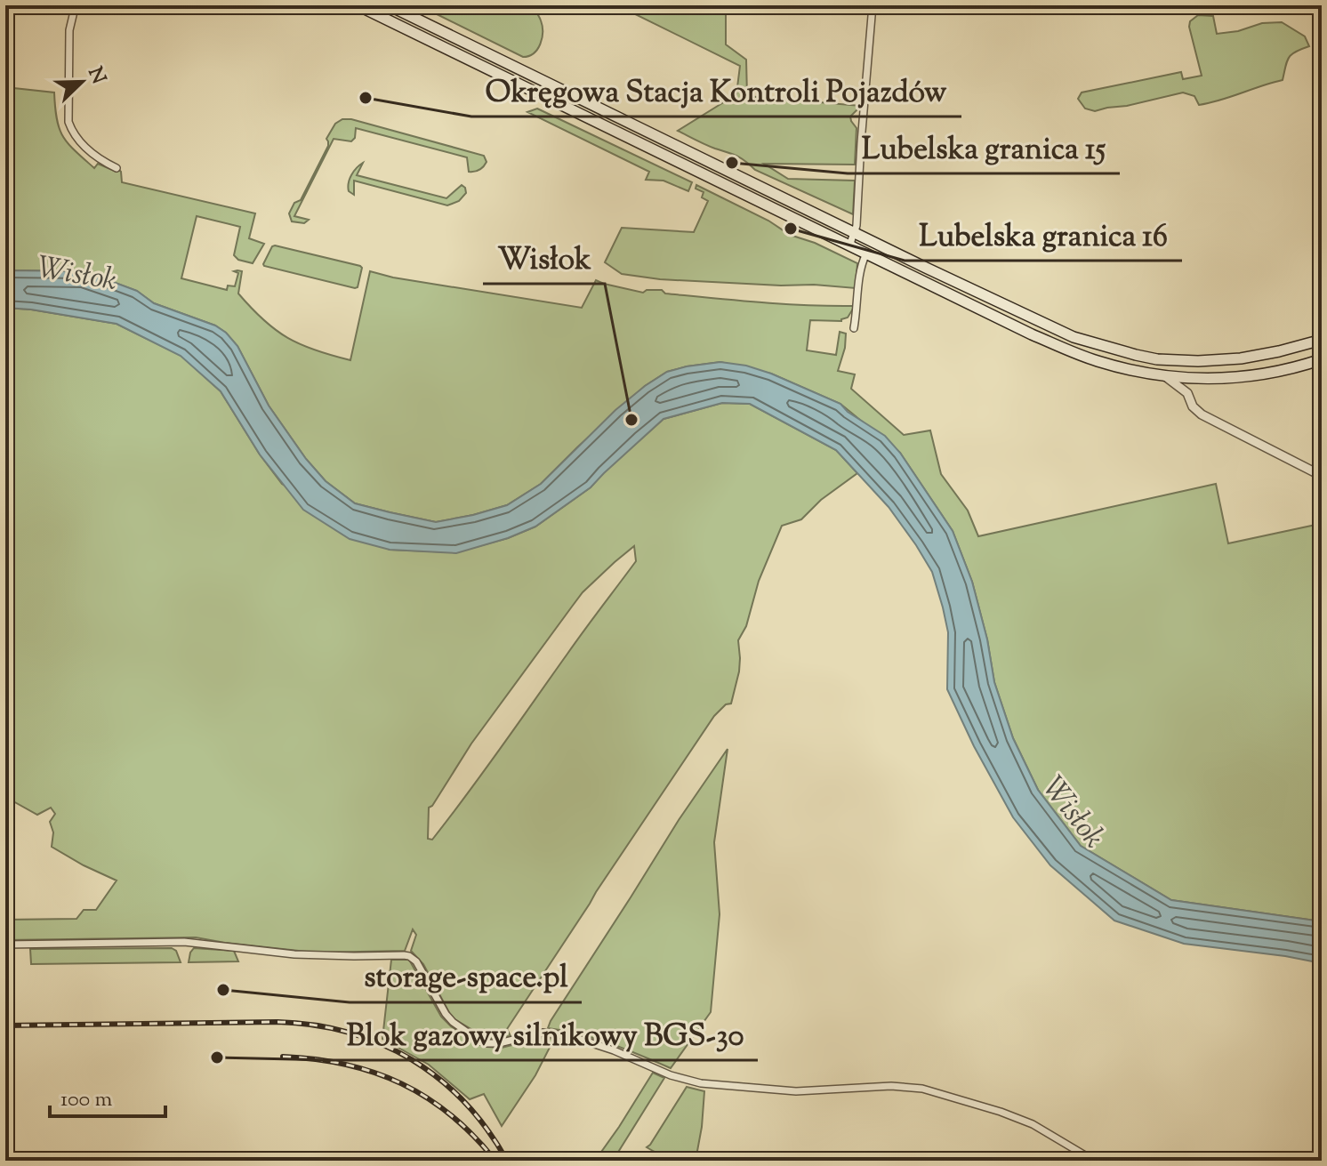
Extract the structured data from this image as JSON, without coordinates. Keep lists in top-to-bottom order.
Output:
{
  "water": ["Wisłok"],
  "places": [
    "Okręgowa Stacja Kontroli Pojazdów",
    "Lubelska granica 15",
    "Lubelska granica 16",
    "Wisłok",
    "storage-space.pl",
    "Blok gazowy silnikowy BGS-30"
  ],
  "scale_bar": "100 m",
  "north": "top right"
}
